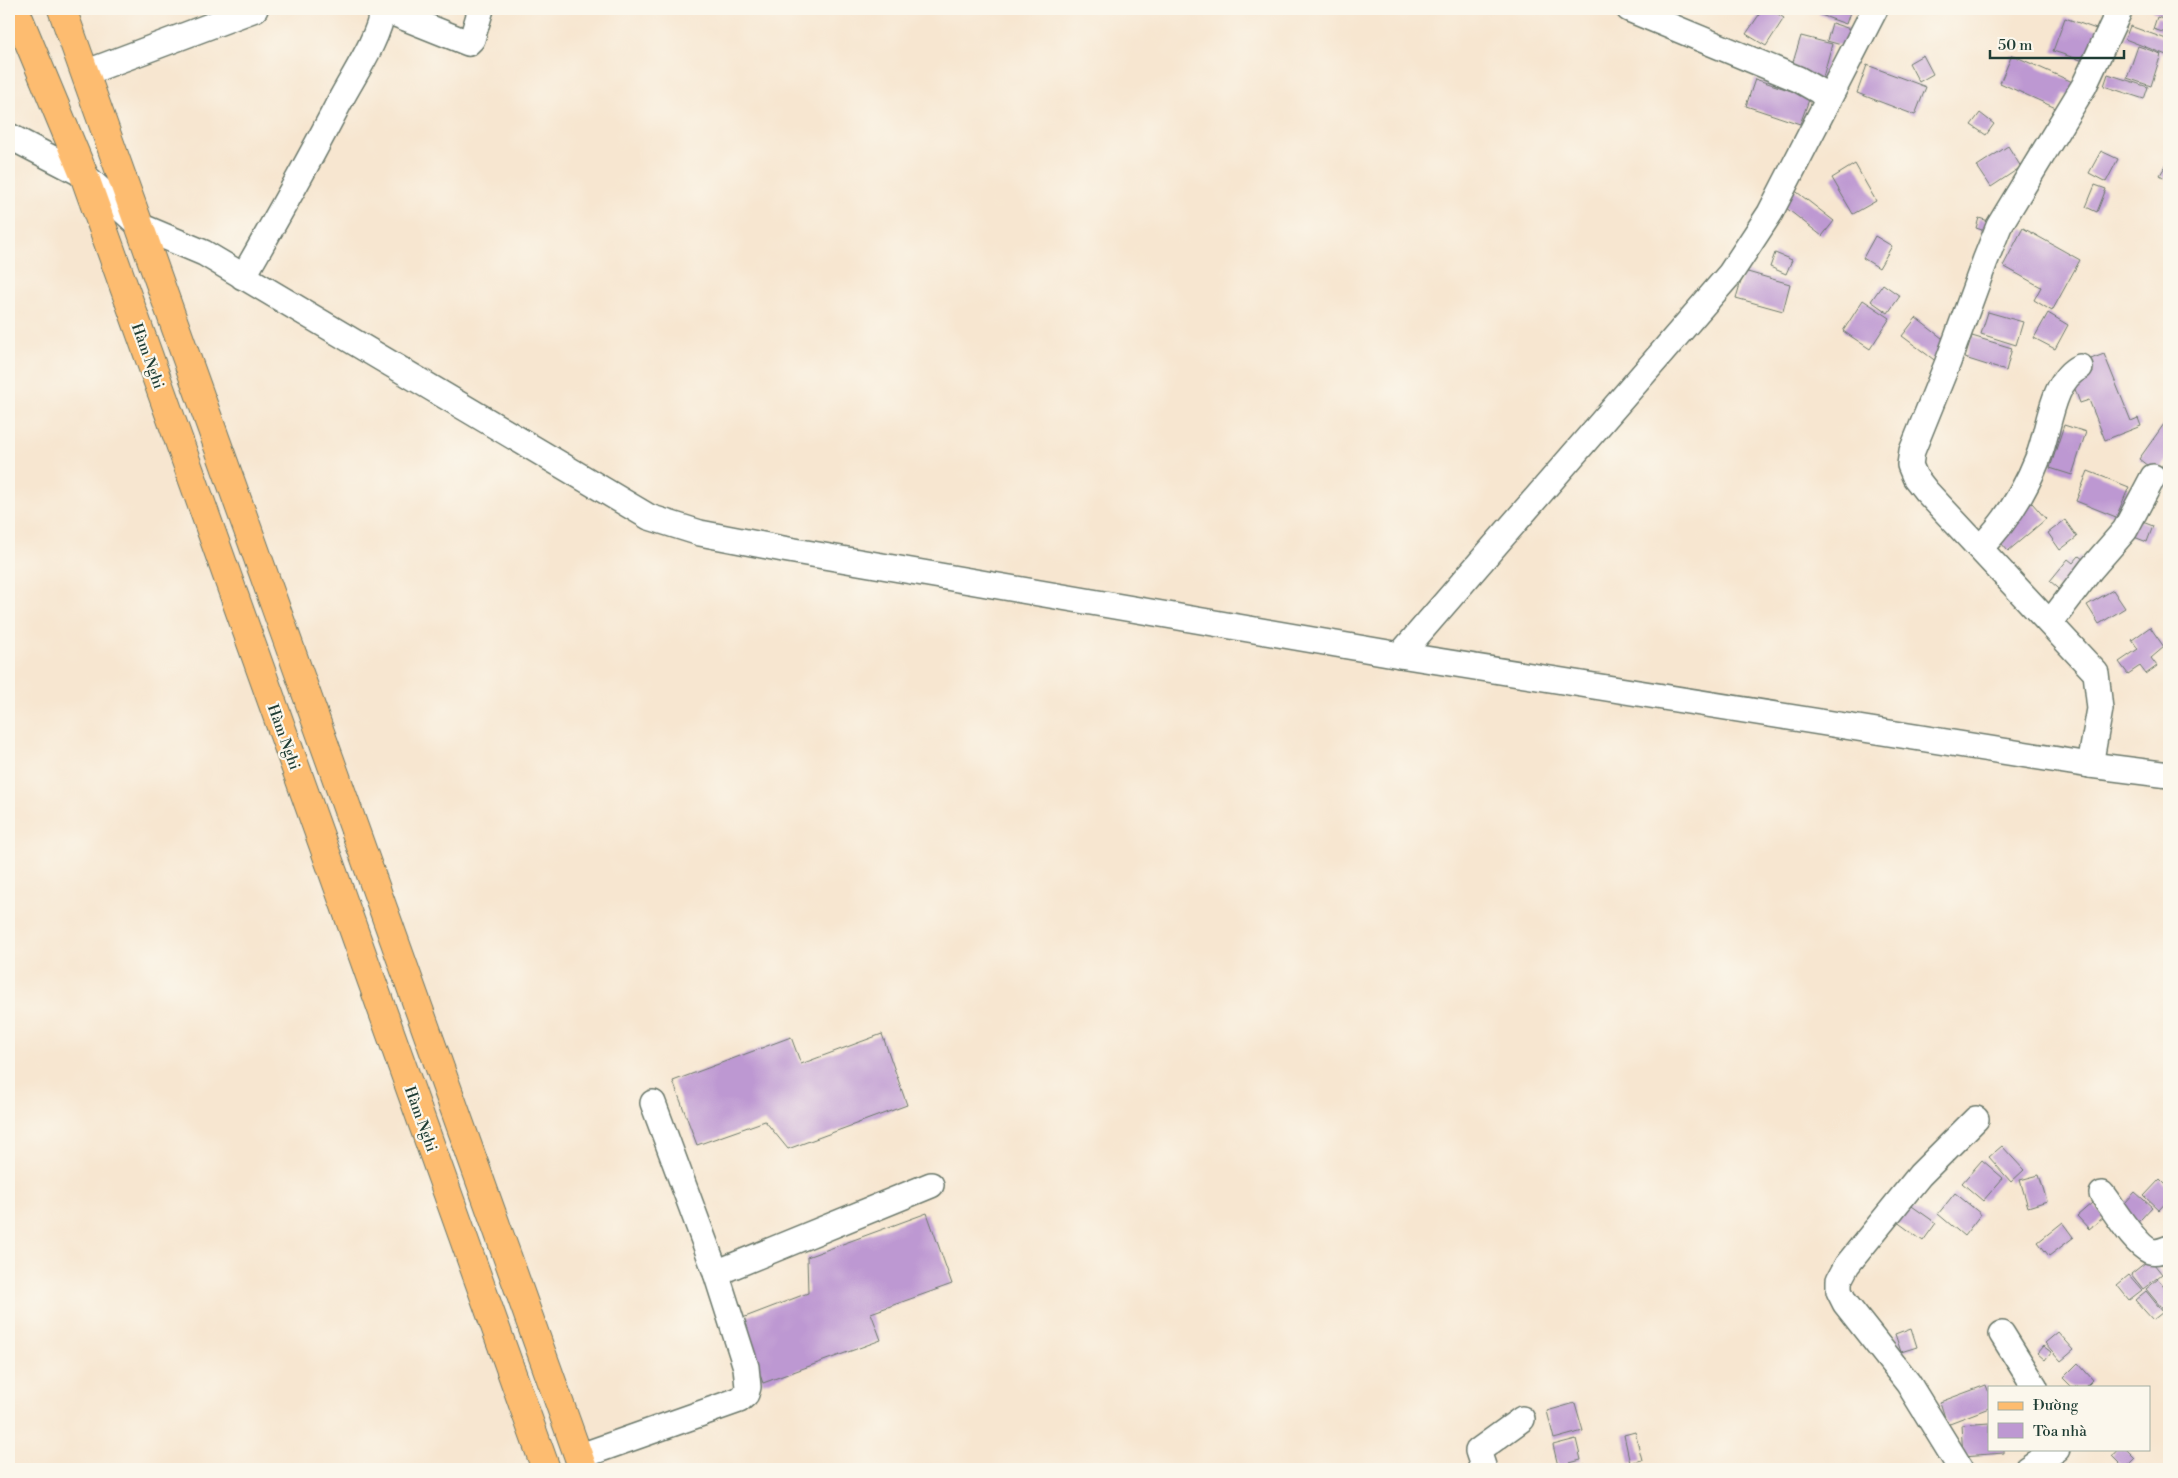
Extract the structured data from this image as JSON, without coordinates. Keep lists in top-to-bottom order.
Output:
{
  "streets": {
    "main road": ["Hàm Nghi"]
  },
  "legend": ["Đường", "Tòa nhà"],
  "scale_bar": "50 m"
}
